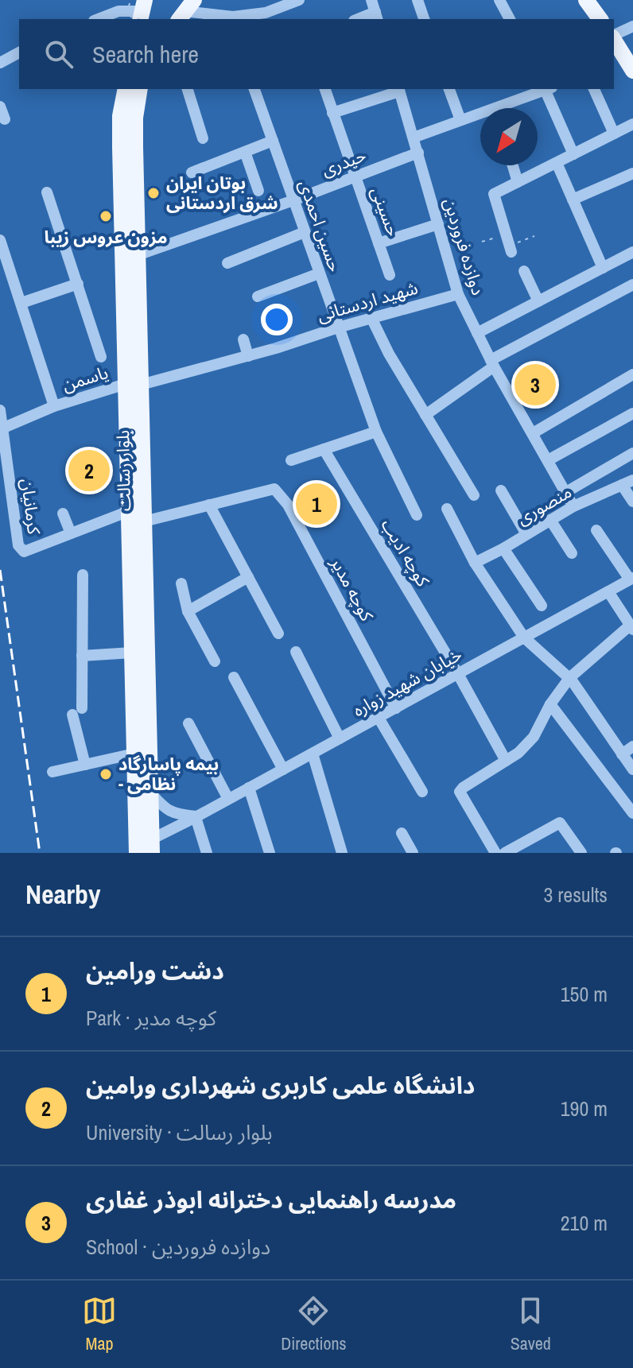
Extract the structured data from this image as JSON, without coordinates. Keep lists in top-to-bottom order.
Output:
{
  "streets": {
    "main road": ["بلوار رسالت"],
    "street": [
      "حیدری",
      "حسینی",
      "حسین احمدی",
      "دوازده فروردین",
      "شهید اردستانی",
      "یاسمن",
      "منصوری",
      "کرمانیان",
      "کوچه ادیب",
      "کوچه مدیر",
      "خیابان شهید زواره"
    ]
  },
  "crossings": [
    ["حیدری", "حسینی"],
    ["حیدری", "حسین احمدی"],
    ["حیدری", "دوازده فروردین"],
    ["حیدری", "بلوار رسالت"],
    ["حسین احمدی", "شهید اردستانی"],
    ["دوازده فروردین", "شهید اردستانی"],
    ["دوازده فروردین", "منصوری"],
    ["شهید اردستانی", "یاسمن"],
    ["شهید اردستانی", "بلوار رسالت"],
    ["یاسمن", "بلوار رسالت"],
    ["یاسمن", "کرمانیان"],
    ["بلوار رسالت", "کرمانیان"],
    ["بلوار رسالت", "خیابان شهید زواره"],
    ["کوچه ادیب", "خیابان شهید زواره"],
    ["کوچه مدیر", "خیابان شهید زواره"]
  ],
  "places": ["بوتان ایران شرق اردستانی", "مزون عروس زیبا", "بیمه پاسارگاد - نظامی"],
  "north": "bottom left",
  "page": {
    "search": "Search here",
    "pins": ["3", "2", "1"],
    "heading": ["Nearby", "3 results"],
    "list": [
      {
        "mark": "1",
        "name": "دشت ورامین",
        "note": "Park · کوچه مدیر",
        "value": "150 m"
      },
      {
        "mark": "2",
        "name": "دانشگاه علمی کاربری شهرداری ورامین",
        "note": "University · بلوار رسالت",
        "value": "190 m"
      },
      {
        "mark": "3",
        "name": "مدرسه راهنمایی دخترانه ابوذر غفاری",
        "note": "School · دوازده فروردین",
        "value": "210 m"
      }
    ],
    "nav": ["Map", "Directions", "Saved"]
  }
}
